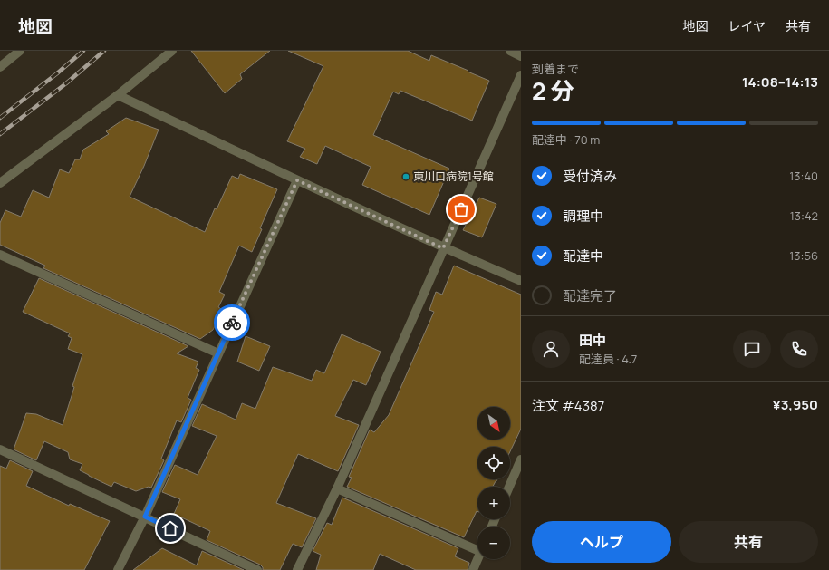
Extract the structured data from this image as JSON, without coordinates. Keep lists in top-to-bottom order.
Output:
{
  "places": ["東川口病院1号館"],
  "north": "bottom right",
  "page": {
    "header": "地図",
    "nav": ["地図", "レイヤ", "共有"],
    "heading": ["2 分", "到着まで", "14:08–14:13"],
    "panel": [
      "田中",
      "配達員 · 4.7",
      "注文 #4387",
      "¥3,950"
    ],
    "bar": "配達中 · 70 m",
    "list": [
      ["受付済み", "13:40"],
      ["調理中", "13:42"],
      ["配達中", "13:56"],
      "配達完了"
    ],
    "map_buttons": ["+", "−"],
    "buttons": ["ヘルプ", "共有"]
  }
}
